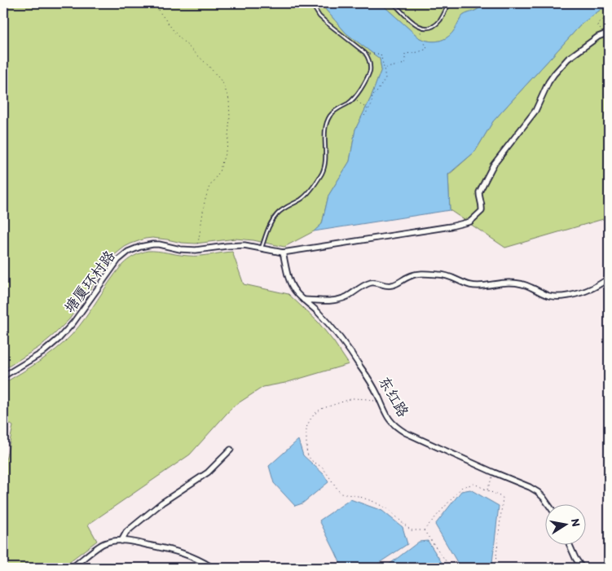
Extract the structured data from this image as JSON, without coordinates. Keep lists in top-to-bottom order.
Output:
{
  "streets": {
    "street": ["塘厦环村路", "东红路"]
  },
  "crossings": [
    ["塘厦环村路", "东红路"]
  ],
  "north": "right"
}
